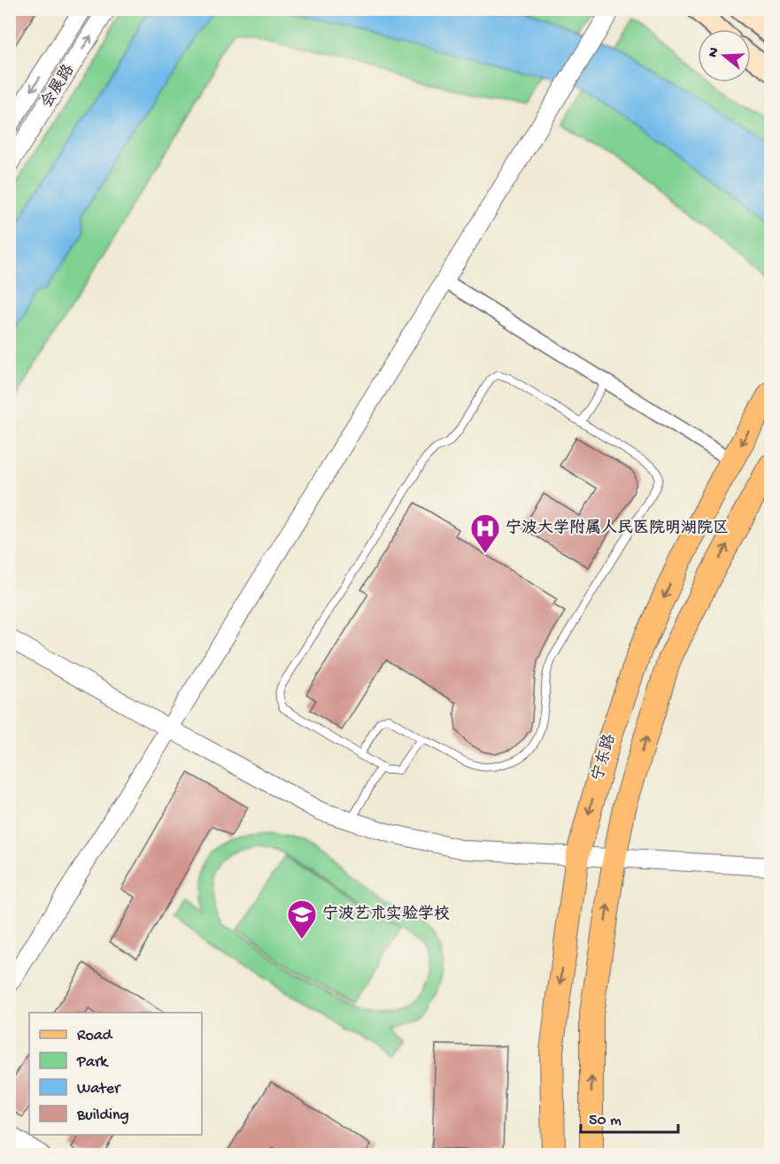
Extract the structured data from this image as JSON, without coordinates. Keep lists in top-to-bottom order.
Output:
{
  "streets": {
    "main road": ["宁东路"],
    "street": ["会展路"]
  },
  "places": {
    "hospital": ["宁波大学附属人民医院明湖院区"],
    "school or university": ["宁波艺术实验学校"]
  },
  "legend": [
    "Road",
    "Park",
    "Water",
    "Building"
  ],
  "scale_bar": "50 m",
  "north": "left"
}
